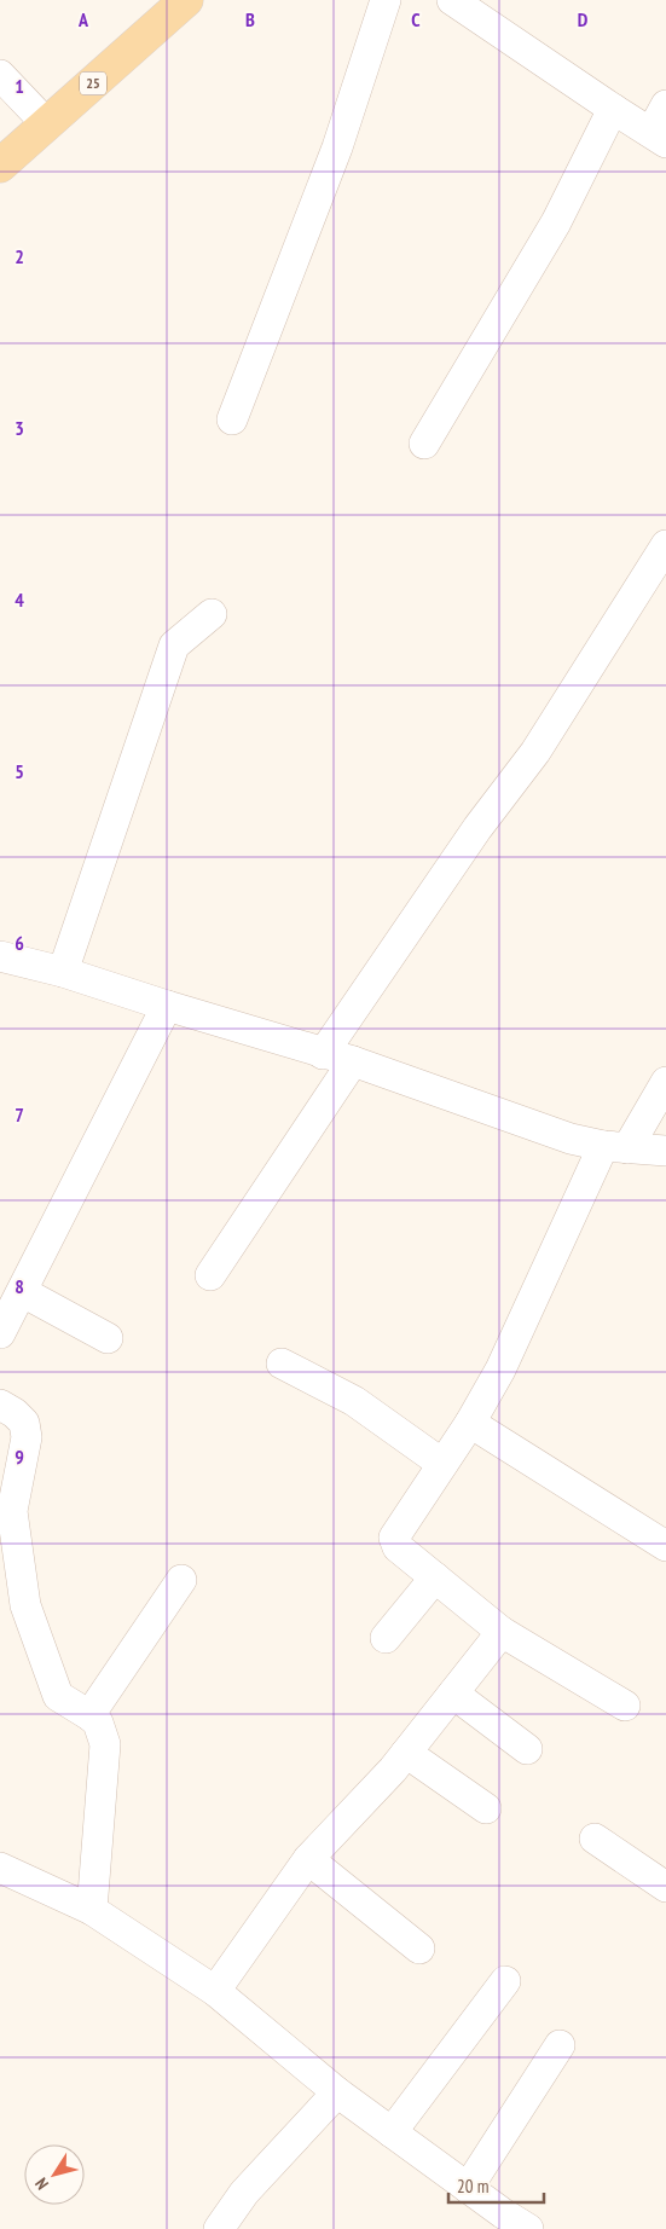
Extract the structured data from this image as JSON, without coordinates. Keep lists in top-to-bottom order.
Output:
{
  "streets": {
    "main road": ["25"]
  },
  "scale_bar": "20 m",
  "north": "bottom left",
  "grid": {
    "columns": [
      "A",
      "B",
      "C",
      "D"
    ],
    "rows": [
      "1",
      "2",
      "3",
      "4",
      "5",
      "6",
      "7",
      "8",
      "9"
    ]
  }
}
